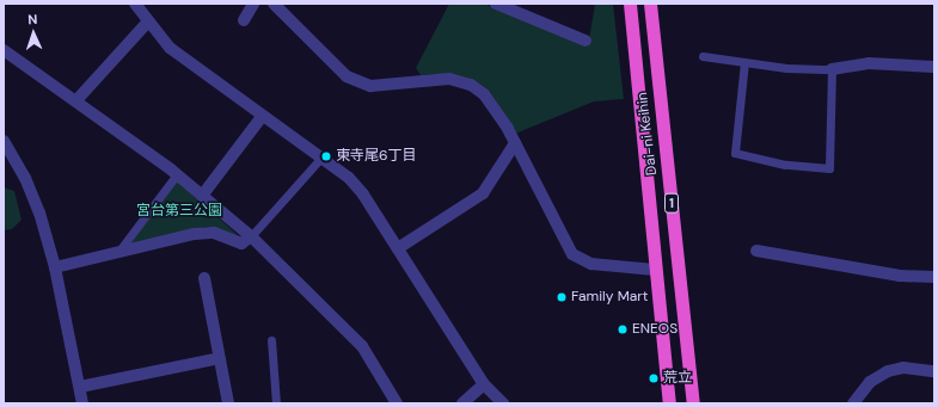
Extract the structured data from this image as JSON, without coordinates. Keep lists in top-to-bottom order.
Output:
{
  "streets": {
    "highway": ["Dai-ni Keihin", "1"]
  },
  "parks": ["宮台第三公園"],
  "places": [
    "東寺尾6丁目",
    "Family Mart",
    "ENEOS",
    "荒立"
  ],
  "north": "top"
}
